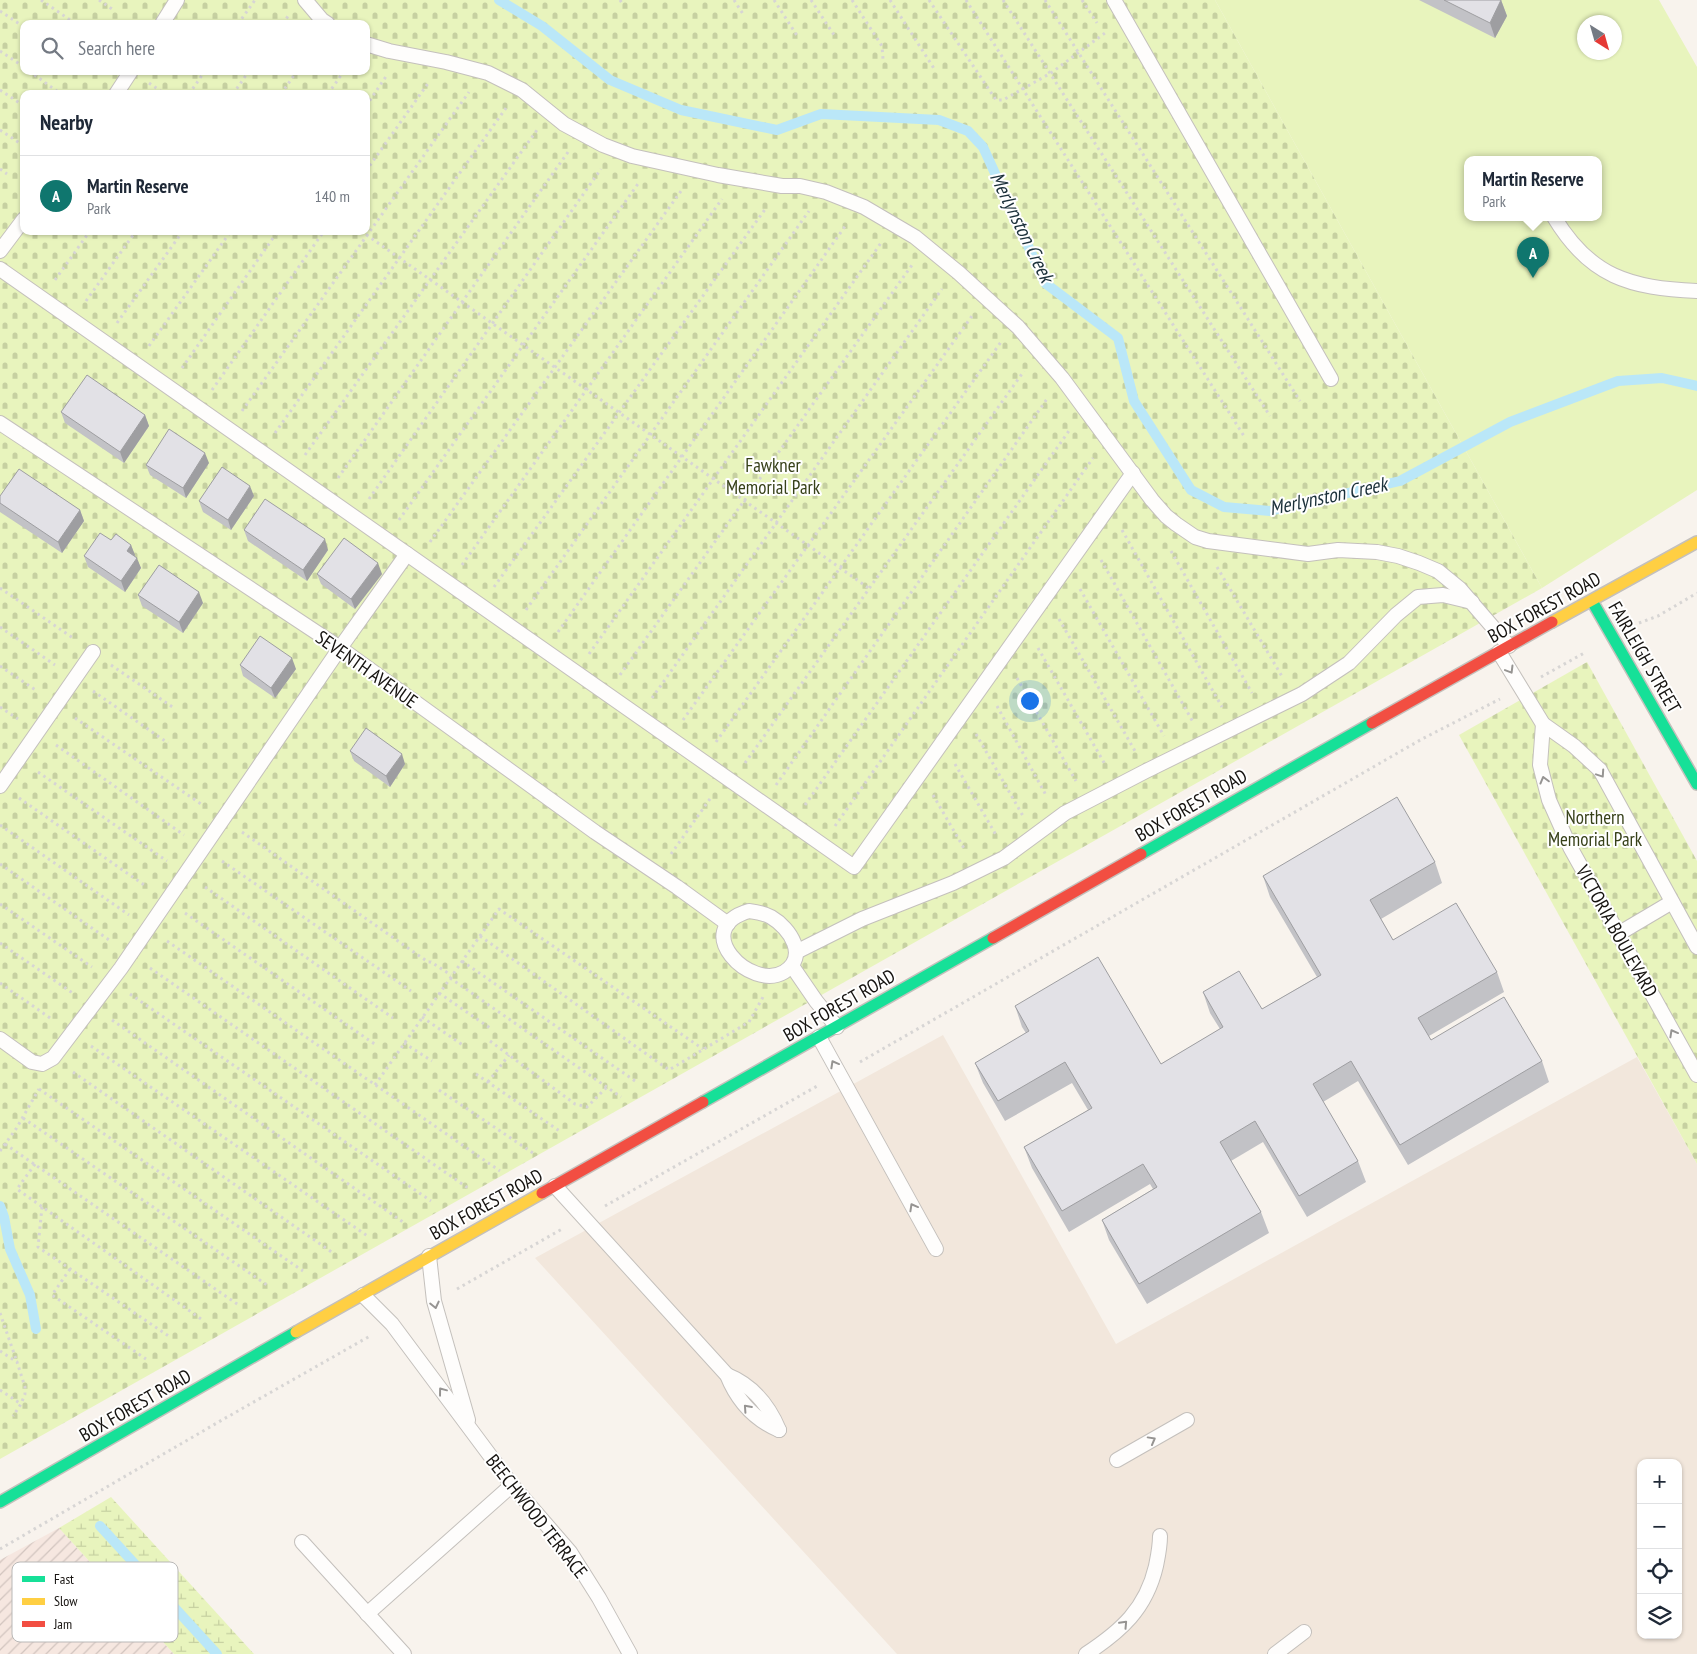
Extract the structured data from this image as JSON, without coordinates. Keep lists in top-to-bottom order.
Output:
{
  "streets": {
    "street": ["BOX FOREST ROAD", "FAIRLEIGH STREET"],
    "lane": ["SEVENTH AVENUE", "VICTORIA BOULEVARD", "BEECHWOOD TERRACE"]
  },
  "crossings": [
    ["BOX FOREST ROAD", "FAIRLEIGH STREET"],
    ["BOX FOREST ROAD", "BEECHWOOD TERRACE"]
  ],
  "water": ["Merlynston Creek"],
  "parks": ["Fawkner Memorial Park", "Northern Memorial Park"],
  "legend": ["Fast", "Slow", "Jam"],
  "north": "bottom right",
  "page": {
    "search": "Search here",
    "heading": "Nearby",
    "list": [
      {
        "mark": "A",
        "name": "Martin Reserve",
        "note": "Park",
        "value": "140 m"
      }
    ],
    "popup": ["Martin Reserve", "Park"],
    "pins": "A",
    "map_buttons": ["+", "−"]
  }
}
